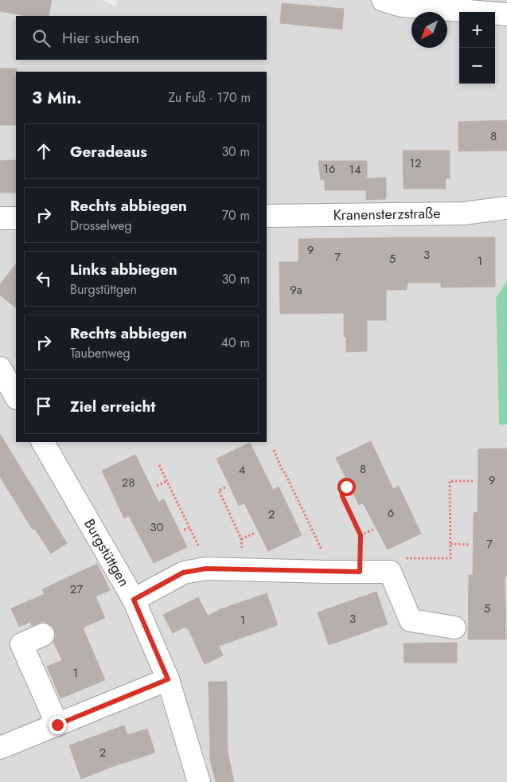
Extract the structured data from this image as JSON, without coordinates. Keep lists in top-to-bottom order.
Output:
{
  "streets": {
    "street": ["Kranensterzstraße", "Burgstüttgen"]
  },
  "house_numbers": [
    "8",
    "12",
    "16",
    "14",
    "9",
    "3",
    "7",
    "5",
    "1",
    "9a",
    "8",
    "4",
    "9",
    "28",
    "6",
    "2",
    "30",
    "7",
    "27",
    "5",
    "3",
    "1",
    "1",
    "2"
  ],
  "north": "bottom left",
  "page": {
    "map_buttons": ["+", "−"],
    "search": "Hier suchen",
    "heading": ["3 Min.", "Zu Fuß · 170 m"],
    "list": [
      ["Geradeaus", "30 m"],
      ["Rechts abbiegen", "Drosselweg", "70 m"],
      ["Links abbiegen", "Burgstüttgen", "30 m"],
      ["Rechts abbiegen", "Taubenweg", "40 m"],
      "Ziel erreicht"
    ]
  }
}
